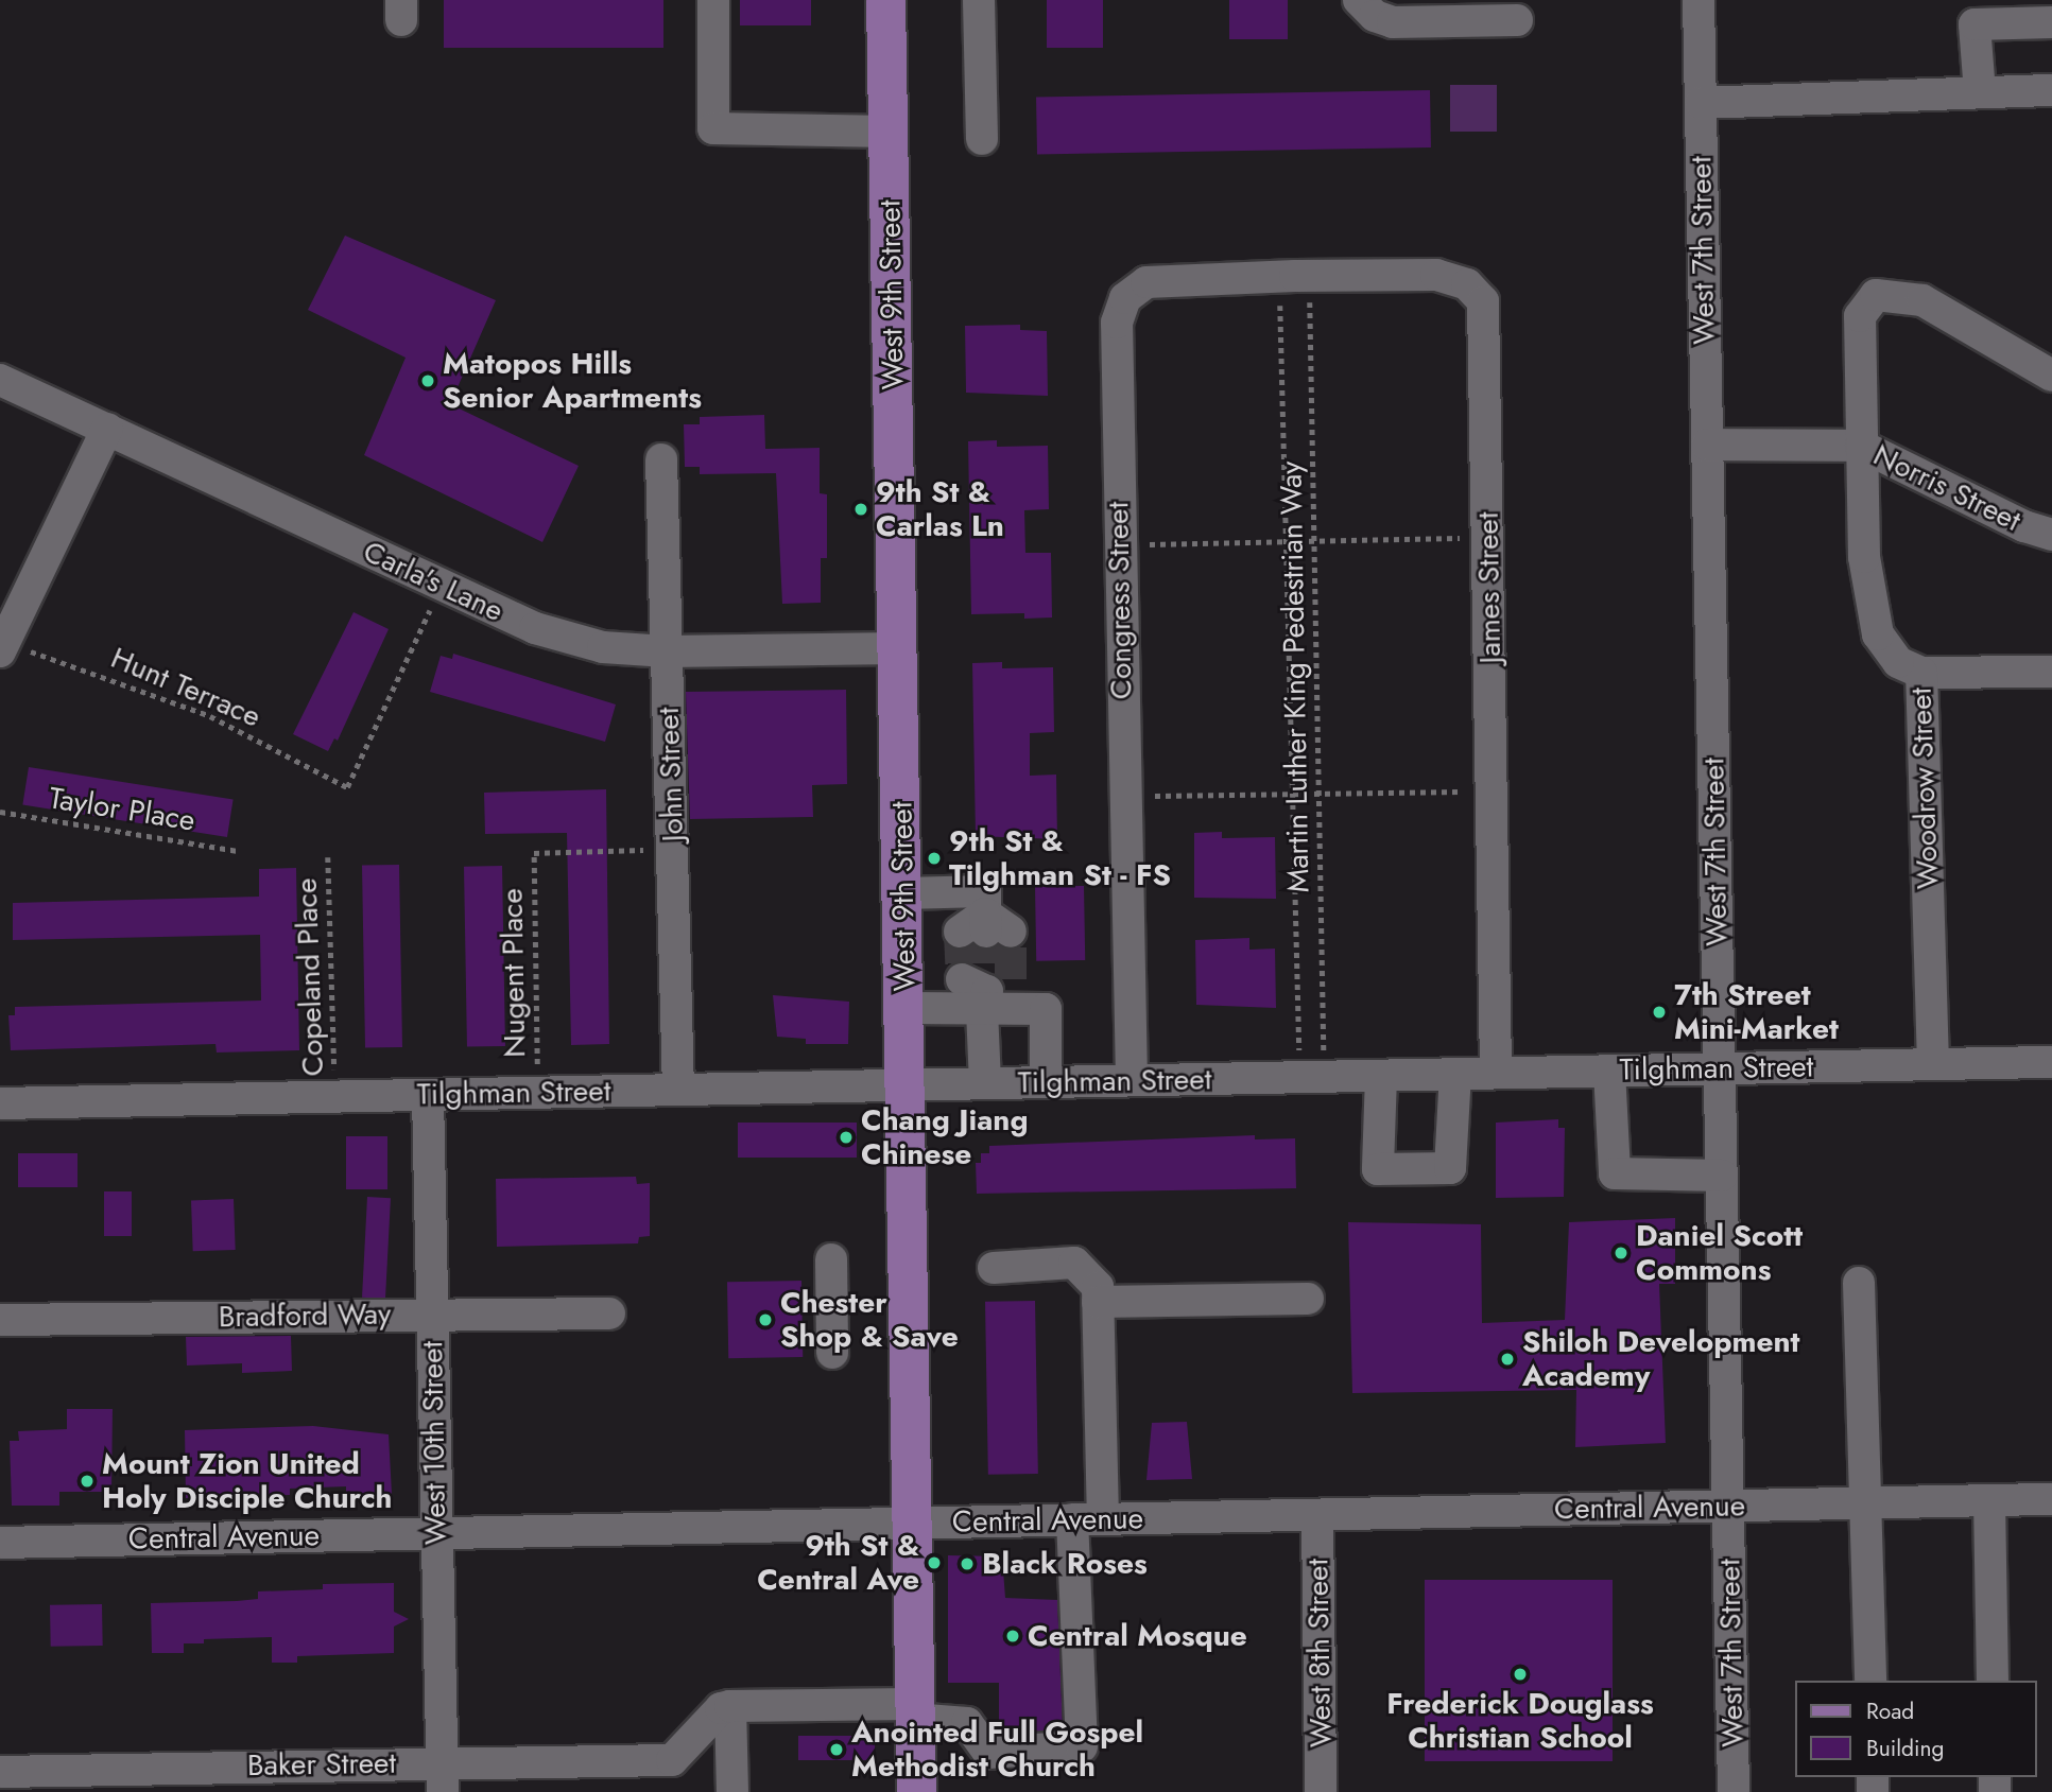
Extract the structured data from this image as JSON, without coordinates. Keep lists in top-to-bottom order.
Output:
{
  "streets": {
    "main road": ["West 9th Street"],
    "street": [
      "West 7th Street",
      "Norris Street",
      "Carla's Lane",
      "James Street",
      "Congress Street",
      "John Street",
      "Woodrow Street",
      "Tilghman Street",
      "Bradford Way",
      "West 10th Street",
      "Central Avenue",
      "West 8th Street",
      "Baker Street"
    ],
    "path": [
      "Martin Luther King Pedestrian Way",
      "Hunt Terrace",
      "Taylor Place",
      "Nugent Place",
      "Copeland Place"
    ]
  },
  "crossings": [
    ["West 7th Street", "Norris Street"],
    ["West 7th Street", "Tilghman Street"],
    ["West 7th Street", "Central Avenue"],
    ["West 9th Street", "Carla's Lane"],
    ["West 9th Street", "Tilghman Street"],
    ["West 9th Street", "Central Avenue"],
    ["Norris Street", "Woodrow Street"],
    ["Carla's Lane", "Hunt Terrace"],
    ["Carla's Lane", "John Street"],
    ["James Street", "Congress Street"],
    ["James Street", "Martin Luther King Pedestrian Way"],
    ["James Street", "Tilghman Street"],
    ["Congress Street", "Martin Luther King Pedestrian Way"],
    ["Congress Street", "Tilghman Street"],
    ["Martin Luther King Pedestrian Way", "Tilghman Street"],
    ["John Street", "Nugent Place"],
    ["John Street", "Tilghman Street"],
    ["Woodrow Street", "Tilghman Street"],
    ["Nugent Place", "Tilghman Street"],
    ["Copeland Place", "Tilghman Street"],
    ["Tilghman Street", "West 10th Street"],
    ["Bradford Way", "West 10th Street"],
    ["West 10th Street", "Central Avenue"],
    ["West 10th Street", "Baker Street"],
    ["Central Avenue", "West 8th Street"]
  ],
  "places": [
    "Matopos Hills Senior Apartments",
    "9th St & Carlas Ln",
    "9th St & Tilghman St - FS",
    "7th Street Mini-Market",
    "Chang Jiang Chinese",
    "Daniel Scott Commons",
    "Chester Shop & Save",
    "Shiloh Development Academy",
    "Mount Zion United Holy Disciple Church",
    "9th St & Central Ave",
    "Black Roses",
    "Central Mosque",
    "Frederick Douglass Christian School",
    "Anointed Full Gospel Methodist Church"
  ],
  "legend": ["Road", "Building"]
}
